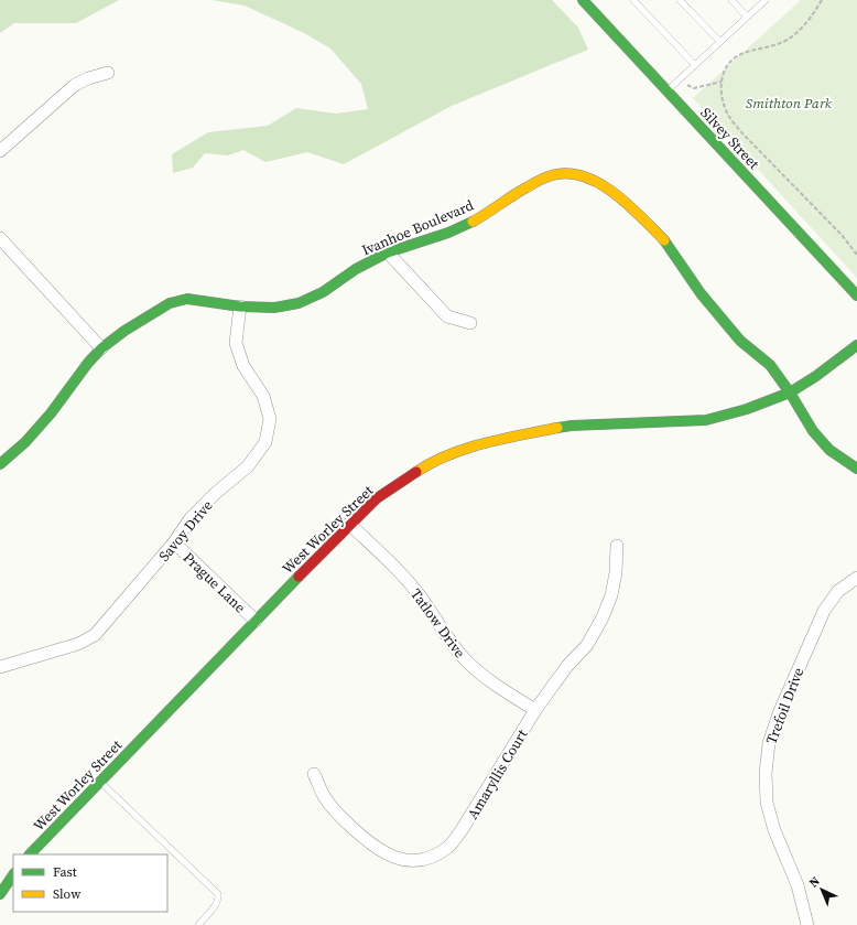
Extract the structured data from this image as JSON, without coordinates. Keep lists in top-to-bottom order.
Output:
{
  "streets": {
    "street": [
      "Silvey Street",
      "Ivanhoe Boulevard",
      "West Worley Street",
      "Savoy Drive",
      "Prague Lane",
      "Tatlow Drive",
      "Trefoil Drive",
      "Amaryllis Court"
    ]
  },
  "crossings": [
    ["Ivanhoe Boulevard", "West Worley Street"],
    ["Ivanhoe Boulevard", "Savoy Drive"],
    ["West Worley Street", "Prague Lane"],
    ["West Worley Street", "Tatlow Drive"],
    ["Savoy Drive", "Prague Lane"],
    ["Tatlow Drive", "Amaryllis Court"]
  ],
  "parks": ["Smithton Park"],
  "legend": ["Fast", "Slow"],
  "north": "top left"
}
